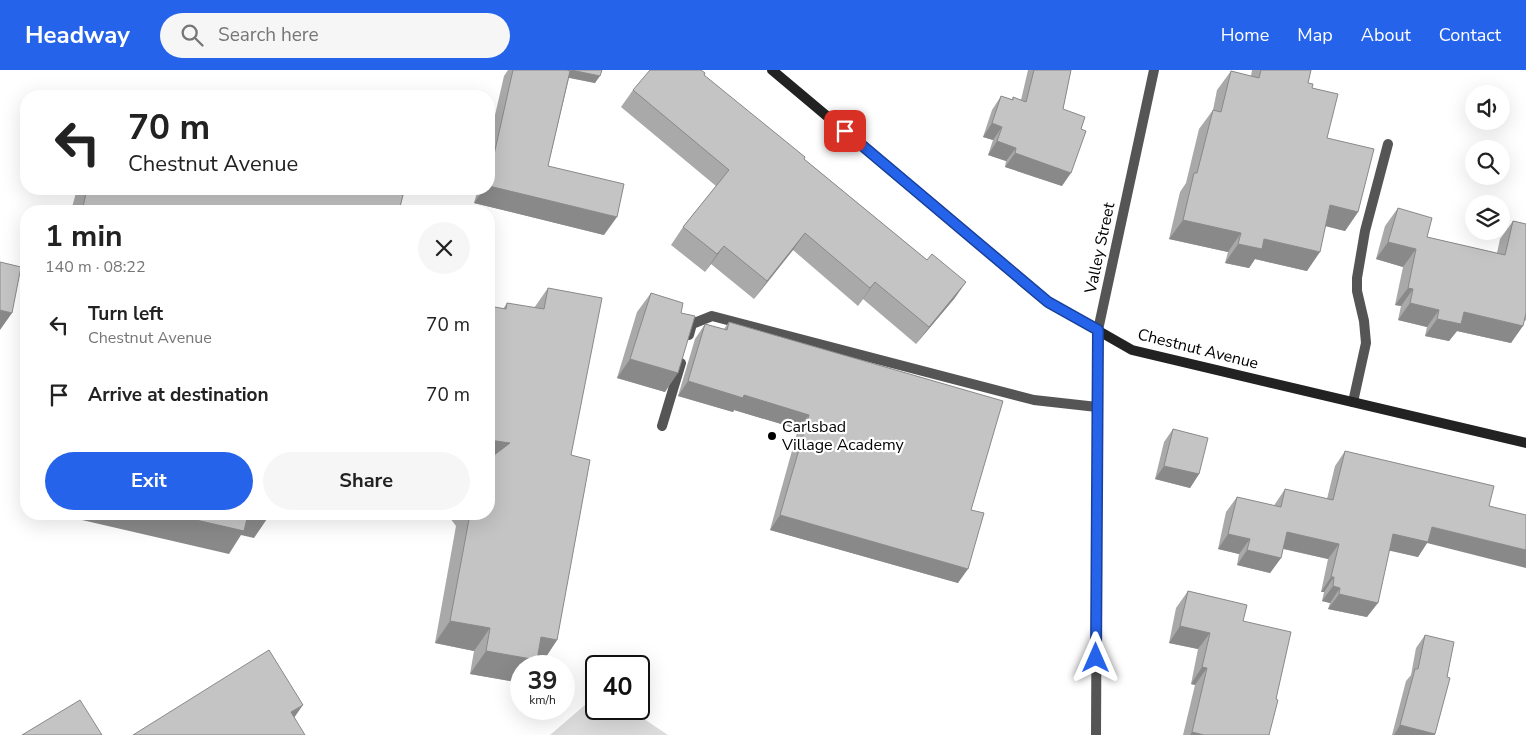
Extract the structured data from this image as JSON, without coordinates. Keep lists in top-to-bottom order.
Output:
{
  "streets": {
    "main road": ["Chestnut Avenue"],
    "street": ["Valley Street"]
  },
  "crossings": [
    ["Valley Street", "Chestnut Avenue"]
  ],
  "places": ["Carlsbad Village Academy"],
  "page": {
    "header": "Headway",
    "search": "Search here",
    "nav": [
      "Home",
      "Map",
      "About",
      "Contact"
    ],
    "turn": ["70 m", "Chestnut Avenue"],
    "heading": ["1 min", "140 m · 08:22"],
    "list": [
      {
        "name": "Turn left",
        "note": "Chestnut Avenue",
        "value": "70 m"
      },
      {
        "name": "Arrive at destination",
        "value": "70 m"
      }
    ],
    "buttons": ["Exit", "Share"],
    "speed": "39 km/h",
    "limit": "40"
  }
}
